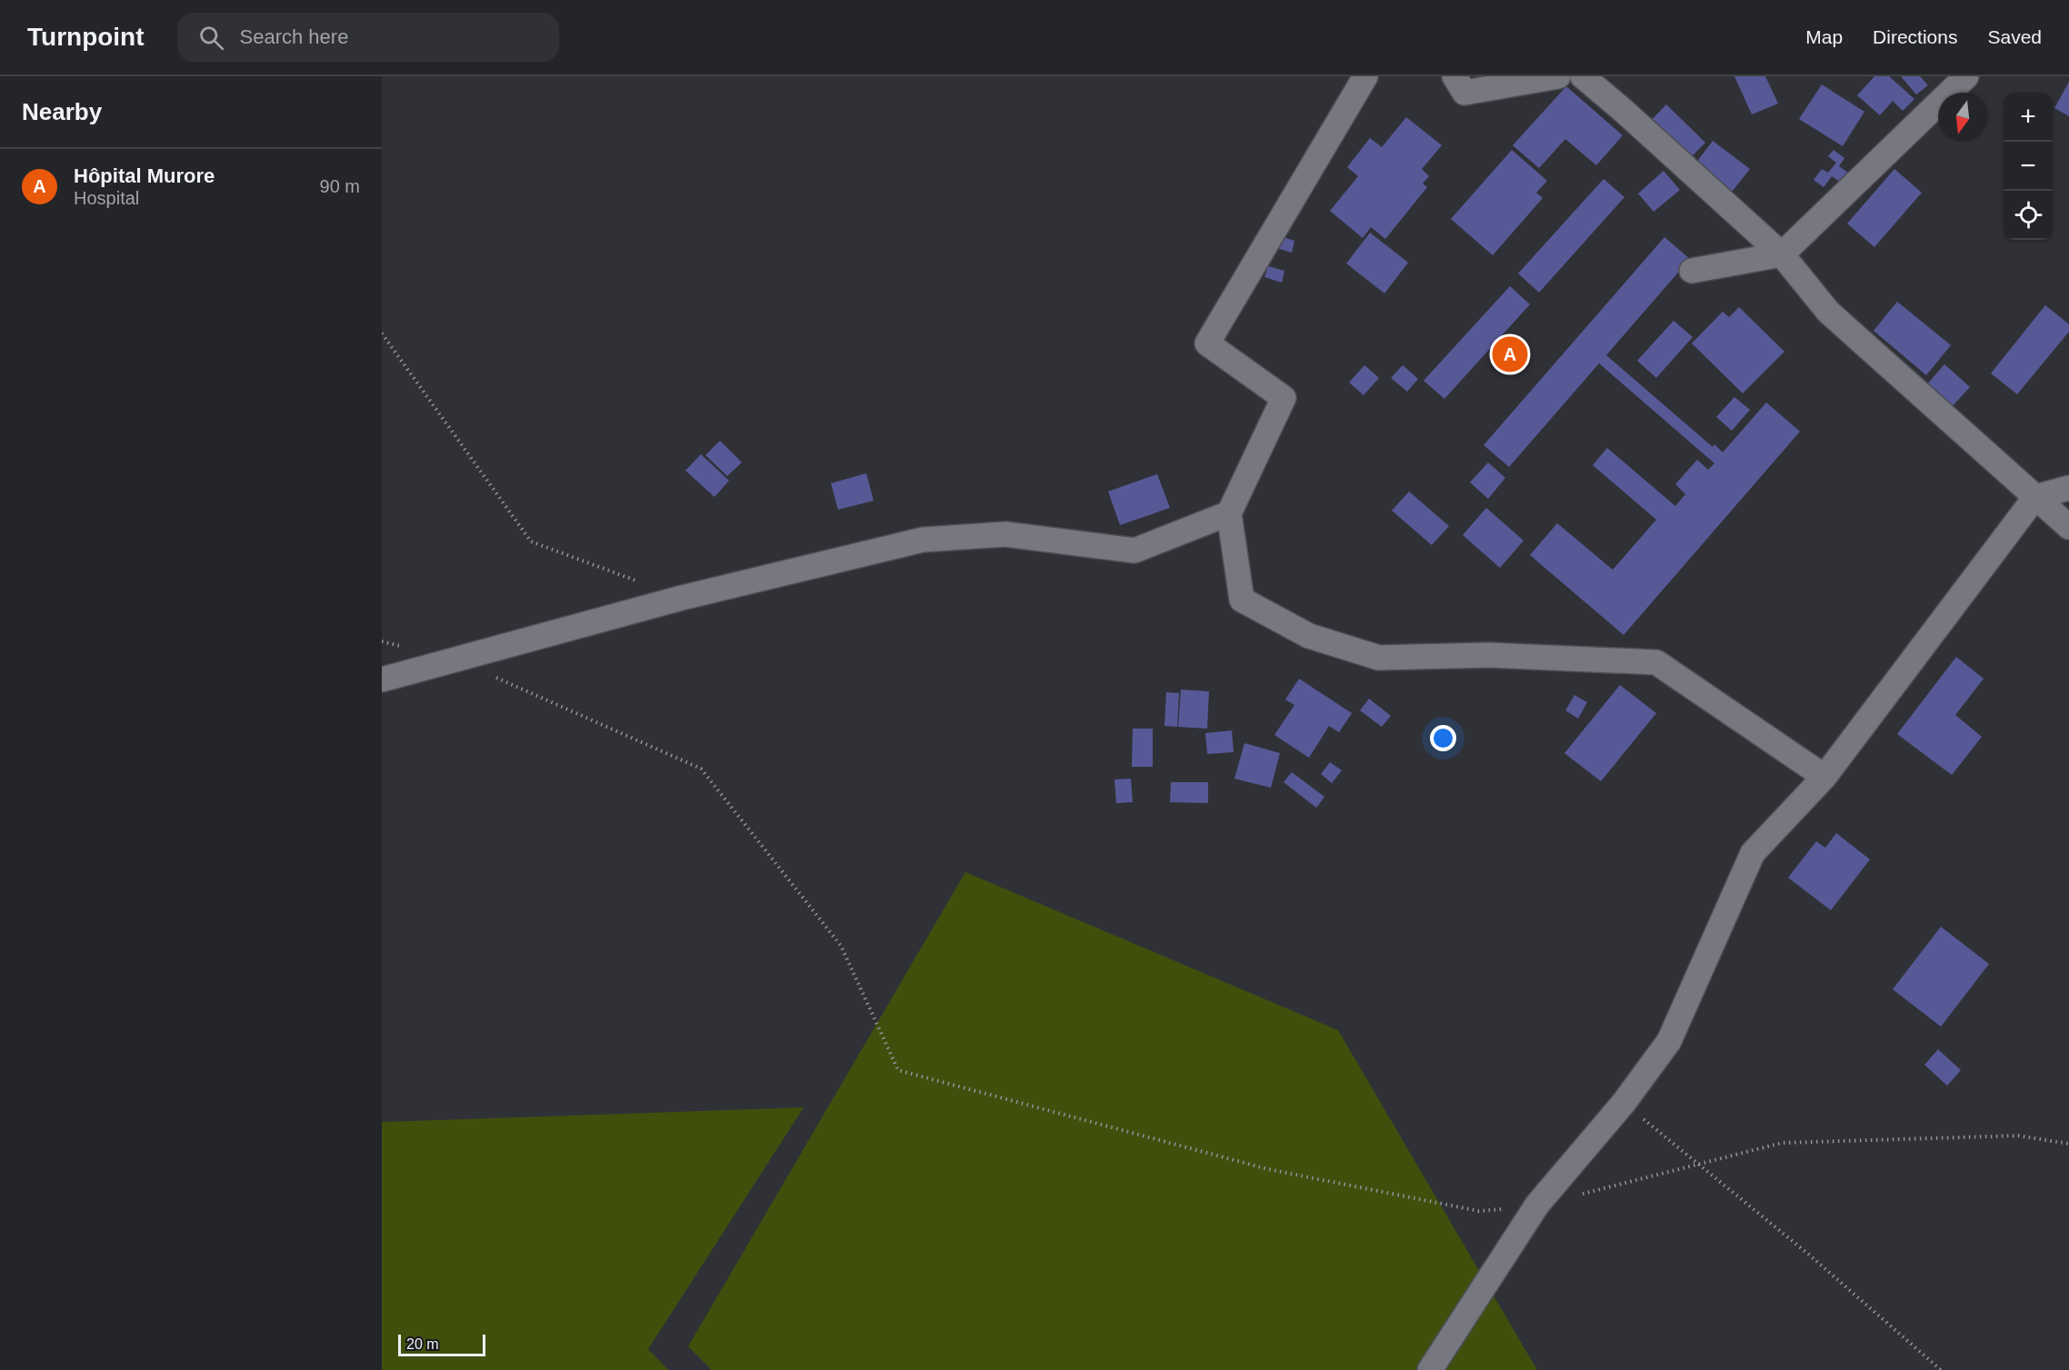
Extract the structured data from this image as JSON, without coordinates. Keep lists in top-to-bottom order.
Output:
{
  "scale_bar": "20 m",
  "north": "bottom",
  "page": {
    "header": "Turnpoint",
    "search": "Search here",
    "nav": ["Map", "Directions", "Saved"],
    "heading": "Nearby",
    "map_buttons": ["+", "−"],
    "list": [
      {
        "mark": "A",
        "name": "Hôpital Murore",
        "note": "Hospital",
        "value": "90 m"
      }
    ],
    "pins": "A",
    "scale": "20 m"
  }
}
